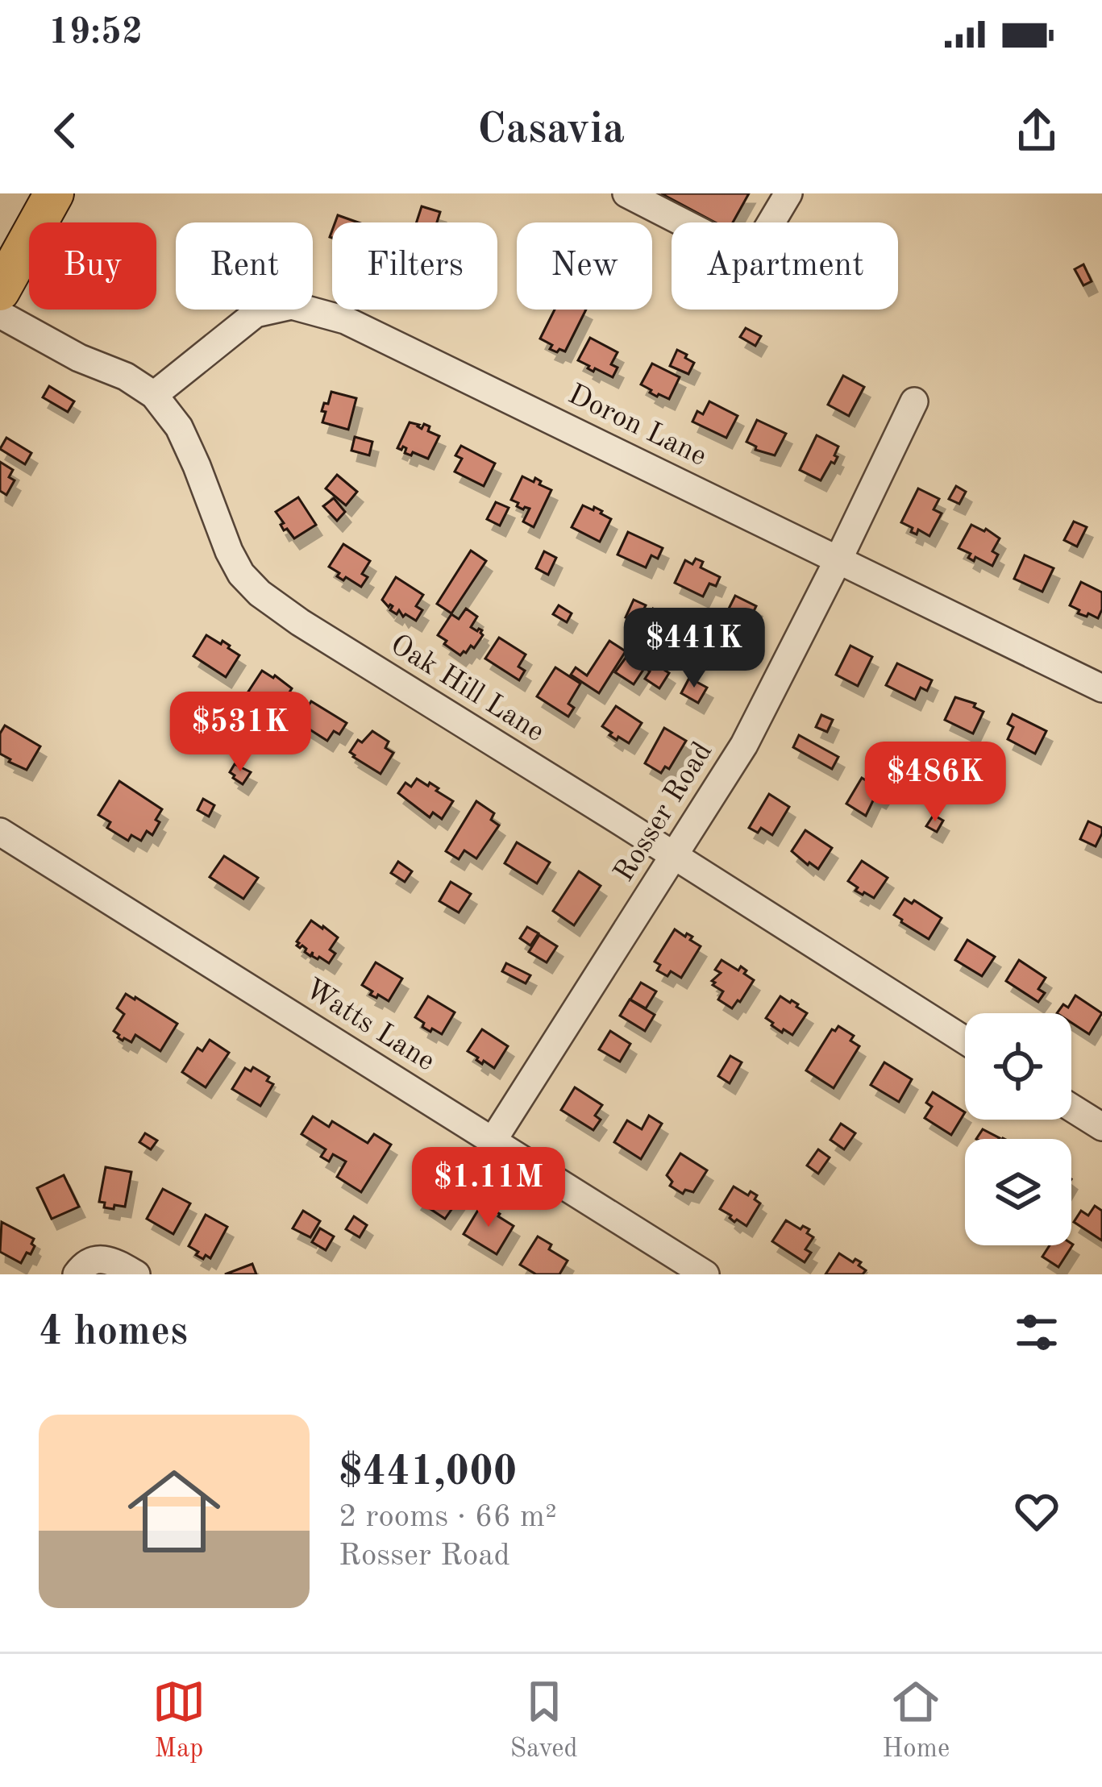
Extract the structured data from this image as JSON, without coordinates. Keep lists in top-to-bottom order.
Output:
{
  "streets": {
    "street": [
      "Doron Lane",
      "Oak Hill Lane",
      "Rosser Road",
      "Watts Lane"
    ]
  },
  "crossings": [
    ["Doron Lane", "Oak Hill Lane"],
    ["Doron Lane", "Rosser Road"],
    ["Oak Hill Lane", "Rosser Road"],
    ["Rosser Road", "Watts Lane"]
  ],
  "page": {
    "status": "19:52",
    "header": "Casavia",
    "chip": [
      "Buy",
      "Rent",
      "Filters",
      "New",
      "Apartment"
    ],
    "price": [
      "$441K",
      "$531K",
      "$486K",
      "$1.11M"
    ],
    "heading": "4 homes",
    "list": [
      {
        "name": "$441,000",
        "note": "2 rooms · 66 m² · Rosser Road"
      }
    ],
    "tabs": ["Map", "Saved", "Home"]
  }
}
